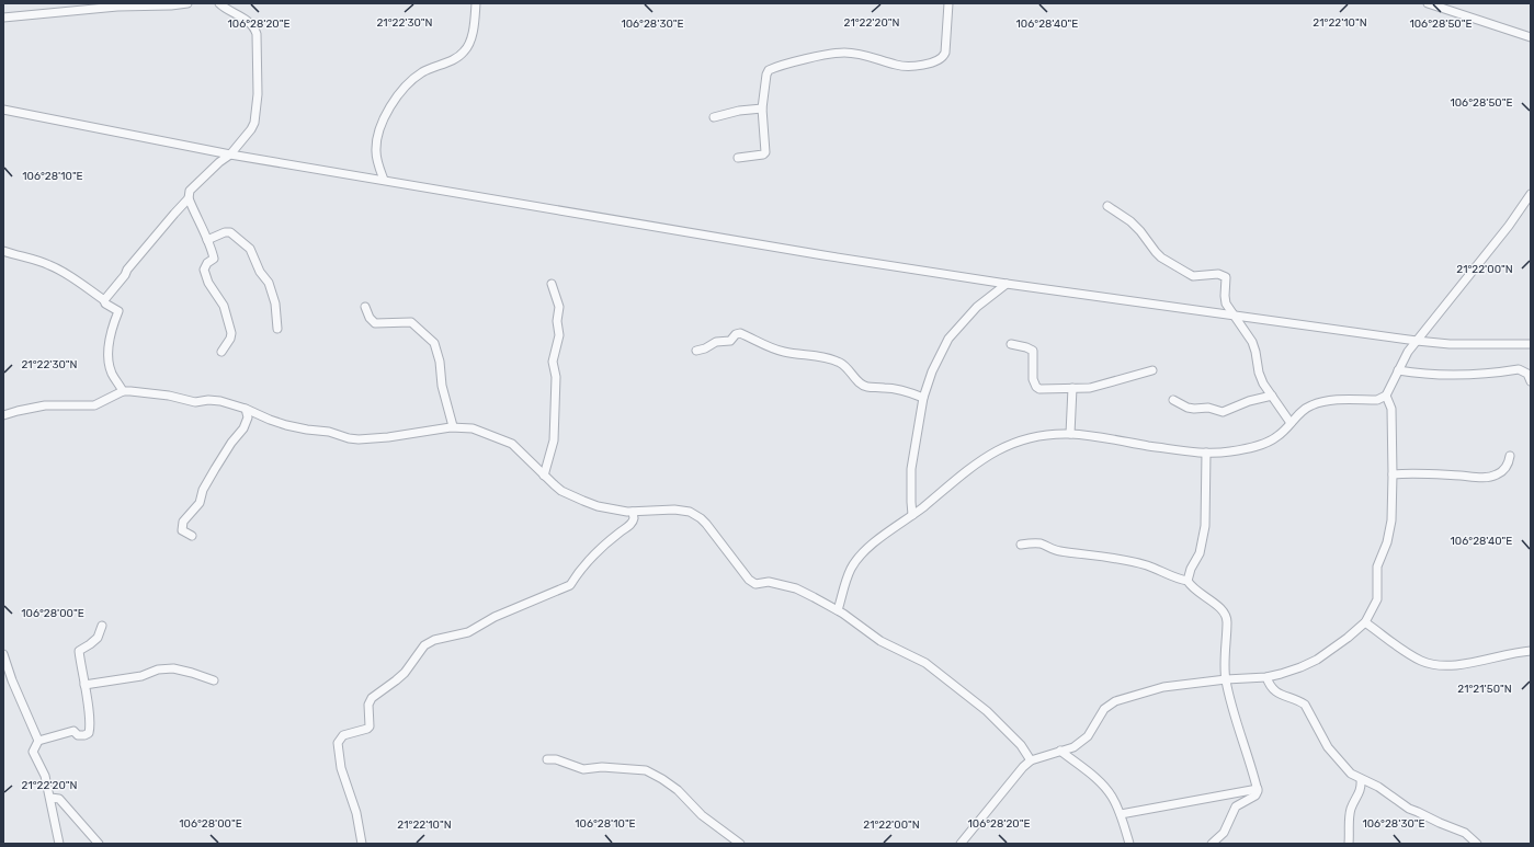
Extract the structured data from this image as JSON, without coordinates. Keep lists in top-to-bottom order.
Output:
{
  "coordinates": [
    "21°22'30\"N",
    "21°22'20\"N",
    "21°22'10\"N",
    "106°28'20\"E",
    "106°28'30\"E",
    "106°28'40\"E",
    "106°28'50\"E",
    "106°28'10\"E",
    "21°22'00\"N",
    "106°28'00\"E",
    "21°21'50\"N"
  ]
}
